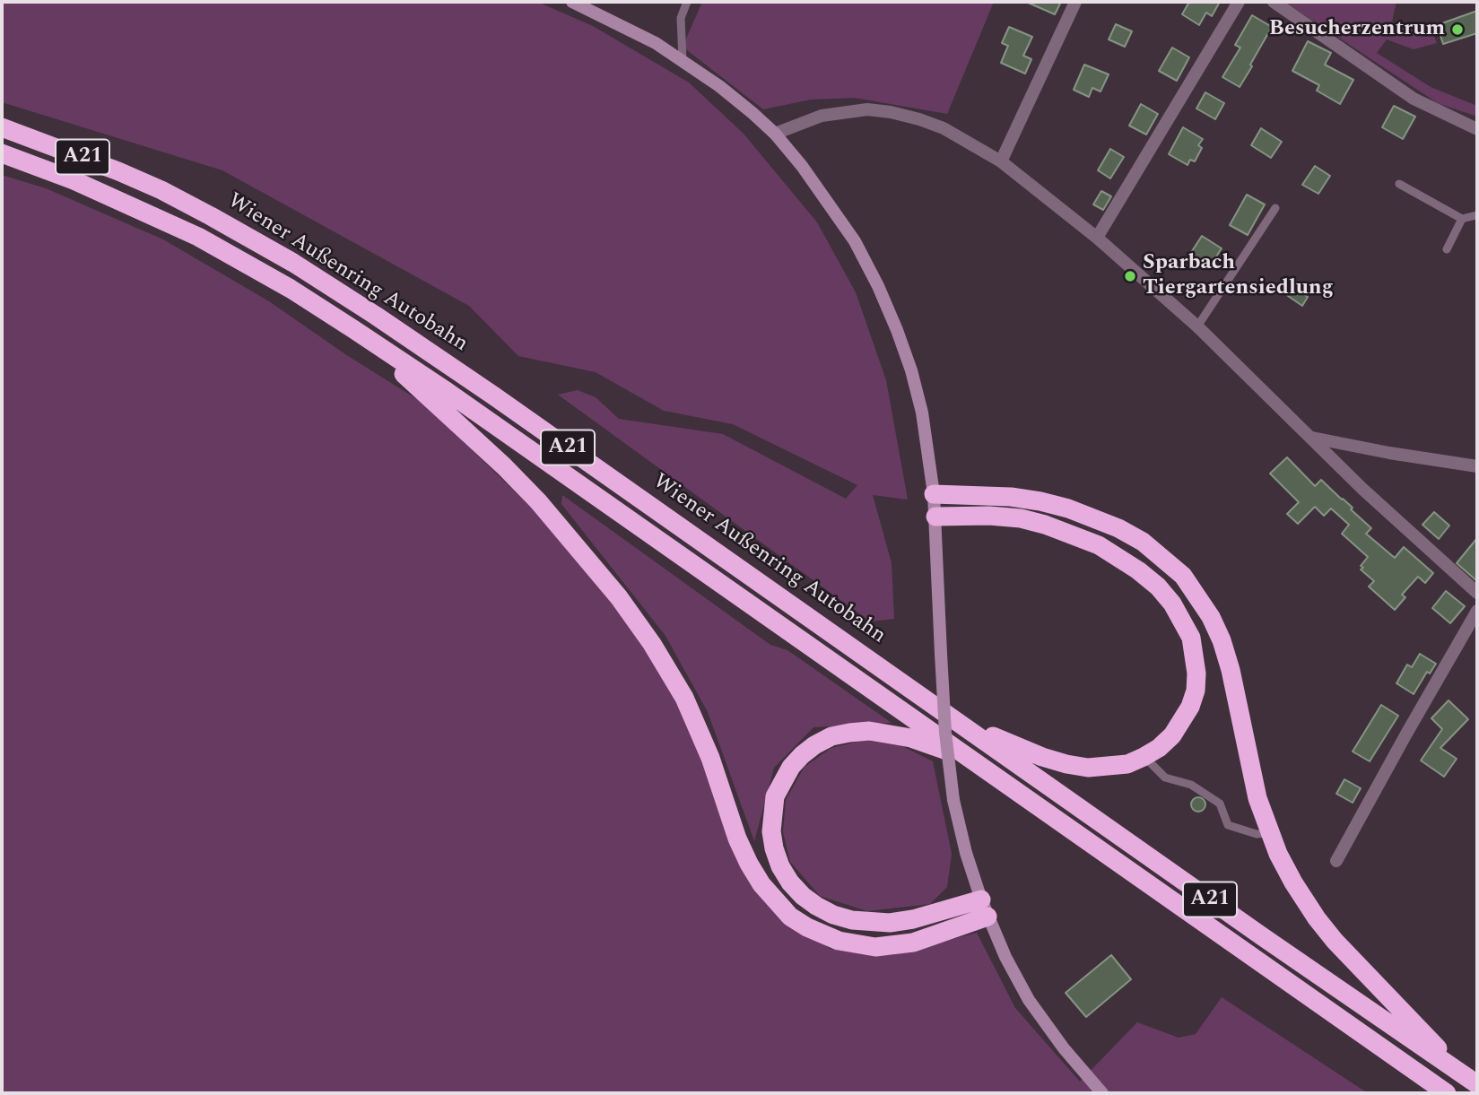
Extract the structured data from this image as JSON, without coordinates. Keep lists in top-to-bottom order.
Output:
{
  "streets": {
    "highway": ["A21", "Wiener Außenring Autobahn"]
  },
  "places": ["Besucherzentrum", "Sparbach Tiergartensiedlung"]
}
